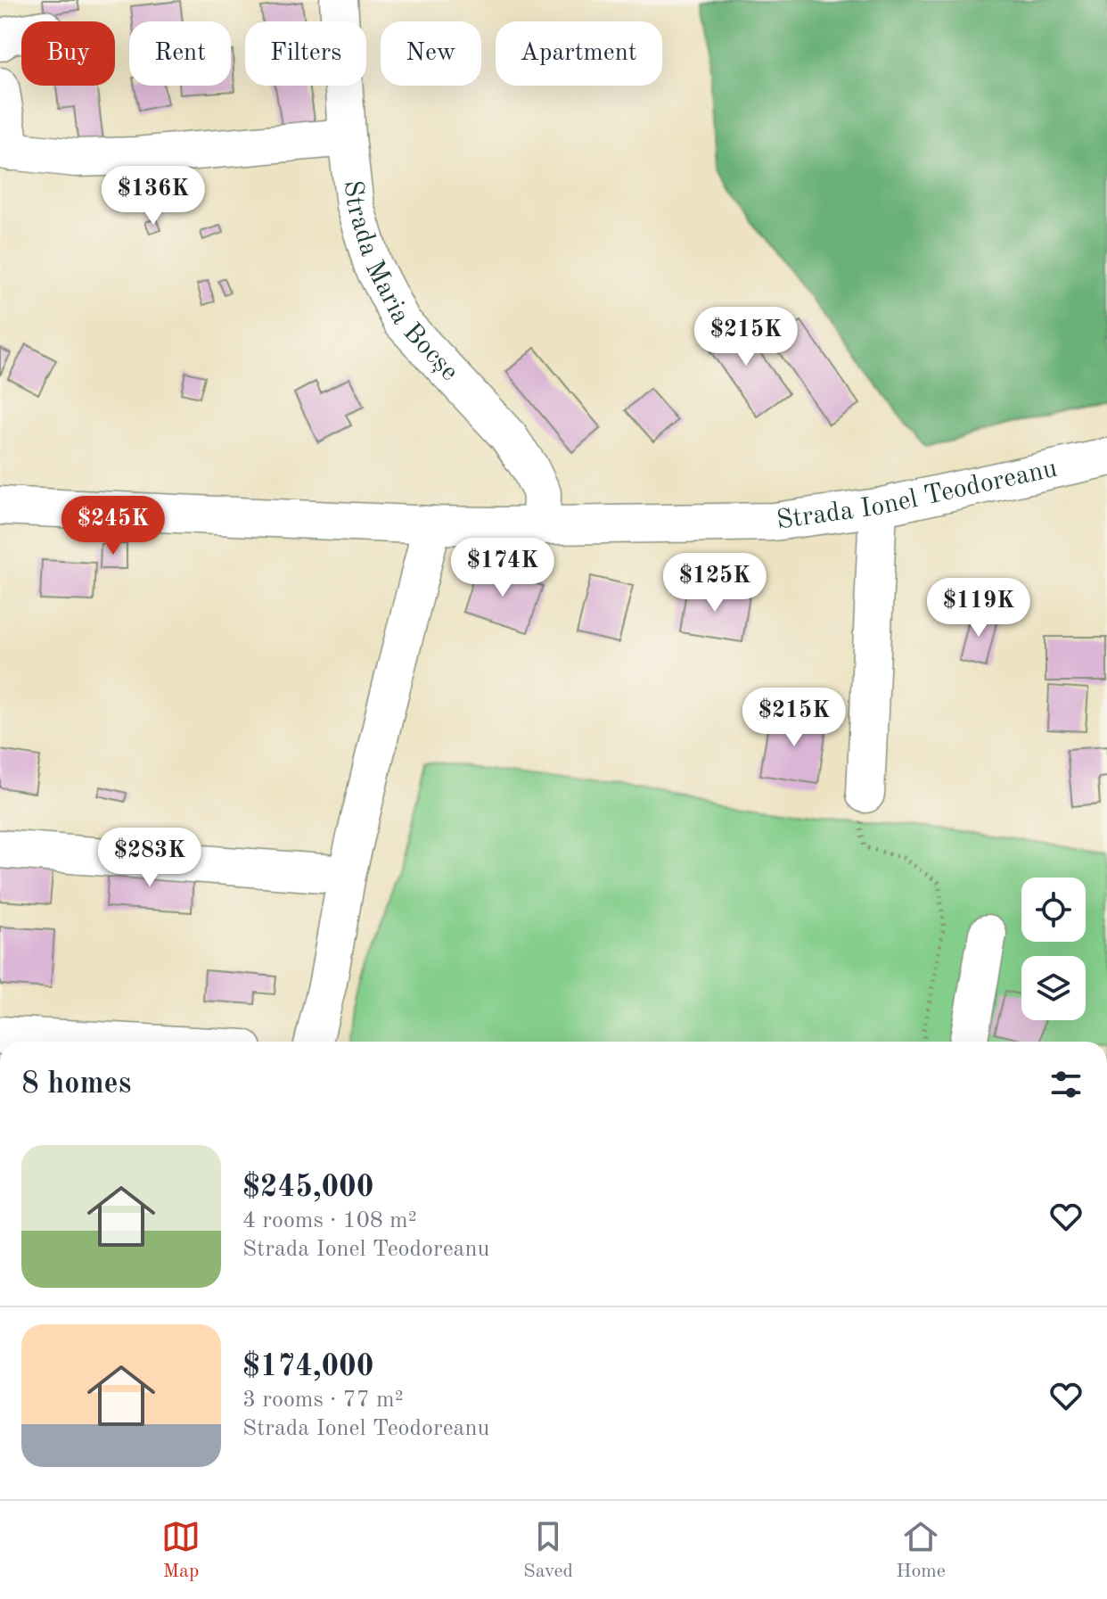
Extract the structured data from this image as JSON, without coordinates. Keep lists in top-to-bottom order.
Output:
{
  "streets": {
    "street": ["Strada Maria Bocșe", "Strada Ionel Teodoreanu"]
  },
  "crossings": [
    ["Strada Maria Bocșe", "Strada Ionel Teodoreanu"]
  ],
  "page": {
    "chip": [
      "Buy",
      "Rent",
      "Filters",
      "New",
      "Apartment"
    ],
    "price": [
      "$136K",
      "$215K",
      "$245K",
      "$174K",
      "$125K",
      "$119K",
      "$215K",
      "$283K"
    ],
    "heading": "8 homes",
    "list": [
      {
        "name": "$245,000",
        "note": "4 rooms · 108 m² · Strada Ionel Teodoreanu"
      },
      {
        "name": "$174,000",
        "note": "3 rooms · 77 m² · Strada Ionel Teodoreanu"
      }
    ],
    "tabs": ["Map", "Saved", "Home"]
  }
}
